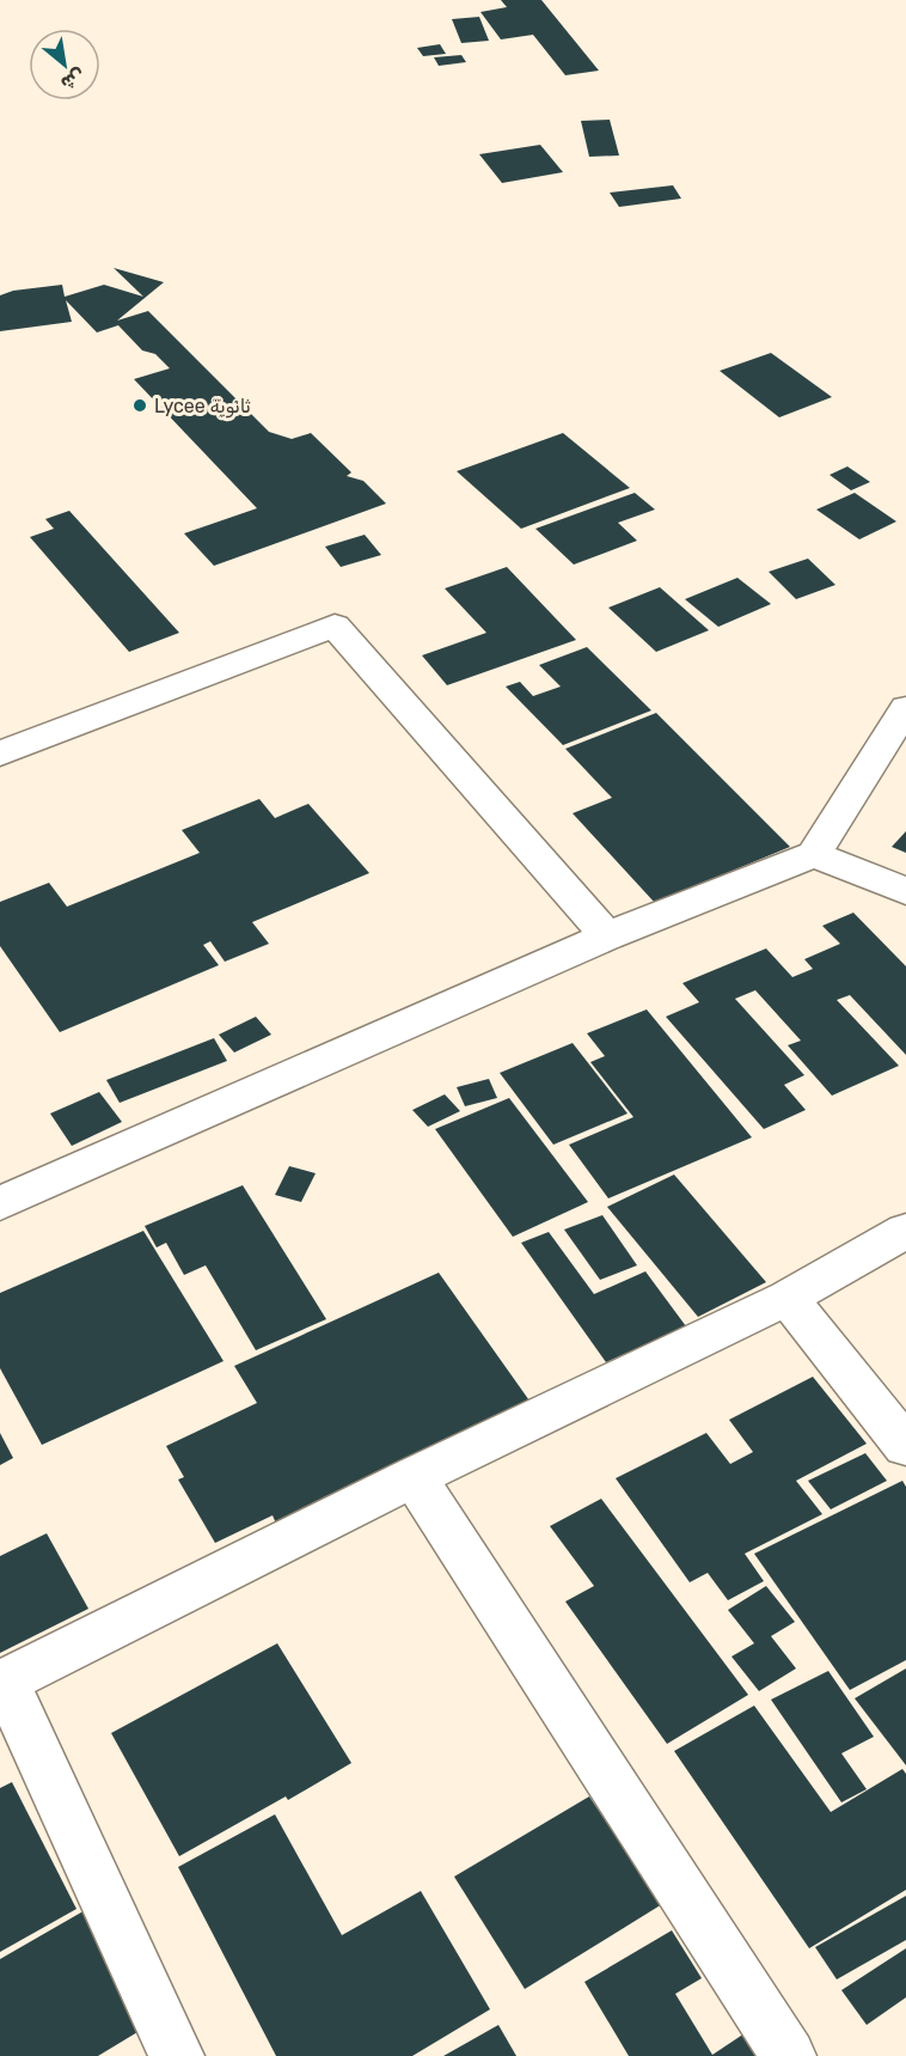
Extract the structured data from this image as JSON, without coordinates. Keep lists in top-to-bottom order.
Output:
{
  "places": ["Lycee ثانوية"],
  "north": "bottom right"
}
